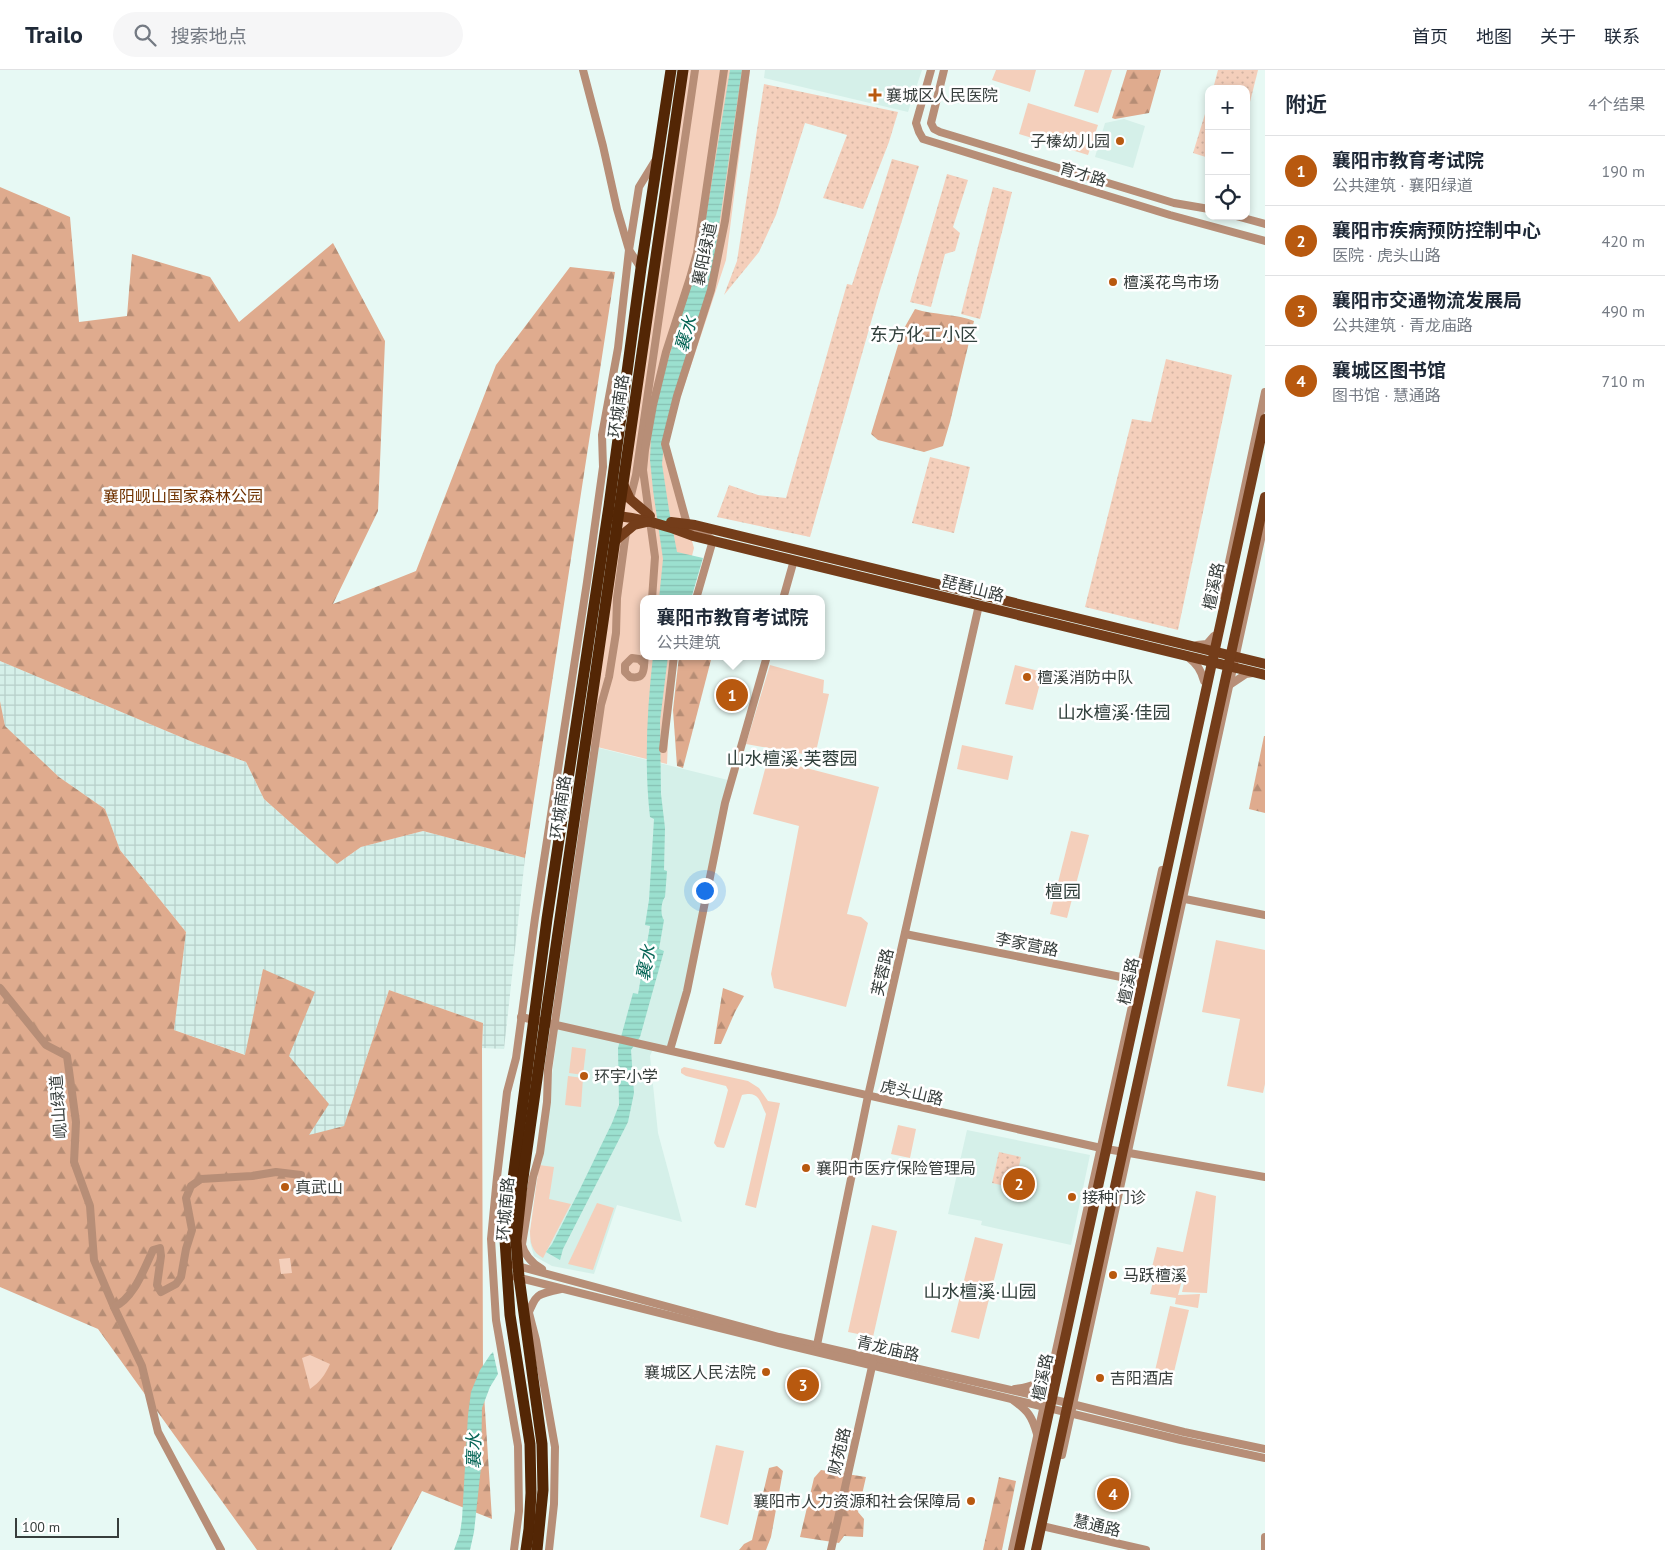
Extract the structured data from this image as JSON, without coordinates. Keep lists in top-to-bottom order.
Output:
{
  "streets": {
    "highway": ["环城南路"],
    "main road": ["檀溪路", "琵琶山路"],
    "street": [
      "育才路",
      "襄阳绿道",
      "李家营路",
      "芙蓉路",
      "虎头山路",
      "岘山绿道",
      "青龙庙路",
      "财苑路",
      "慧通路"
    ]
  },
  "crossings": [
    ["襄阳绿道", "琵琶山路"],
    ["环城南路", "虎头山路"],
    ["环城南路", "青龙庙路"],
    ["檀溪路", "琵琶山路"],
    ["檀溪路", "李家营路"],
    ["檀溪路", "虎头山路"],
    ["檀溪路", "青龙庙路"],
    ["檀溪路", "慧通路"],
    ["琵琶山路", "芙蓉路"],
    ["李家营路", "芙蓉路"],
    ["芙蓉路", "虎头山路"],
    ["芙蓉路", "青龙庙路"],
    ["青龙庙路", "财苑路"]
  ],
  "districts": [
    "东方化工小区",
    "山水檀溪·佳园",
    "山水檀溪·芙蓉园",
    "檀园",
    "山水檀溪·山园"
  ],
  "water": ["襄水"],
  "parks": ["襄阳岘山国家森林公园"],
  "places": {
    "health": ["襄城区人民医院"],
    "other": [
      "子榛幼儿园",
      "檀溪花鸟市场",
      "檀溪消防中队",
      "环宇小学",
      "襄阳市医疗保险管理局",
      "真武山",
      "接种门诊",
      "马跃檀溪",
      "襄城区人民法院",
      "吉阳酒店",
      "襄阳市人力资源和社会保障局"
    ]
  },
  "scale_bar": "100 m",
  "page": {
    "header": "Trailo",
    "search": "搜索地点",
    "nav": [
      "首页",
      "地图",
      "关于",
      "联系"
    ],
    "heading": ["附近", "4个结果"],
    "map_buttons": ["+", "−"],
    "list": [
      {
        "mark": "1",
        "name": "襄阳市教育考试院",
        "note": "公共建筑 · 襄阳绿道",
        "value": "190 m"
      },
      {
        "mark": "2",
        "name": "襄阳市疾病预防控制中心",
        "note": "医院 · 虎头山路",
        "value": "420 m"
      },
      {
        "mark": "3",
        "name": "襄阳市交通物流发展局",
        "note": "公共建筑 · 青龙庙路",
        "value": "490 m"
      },
      {
        "mark": "4",
        "name": "襄城区图书馆",
        "note": "图书馆 · 慧通路",
        "value": "710 m"
      }
    ],
    "popup": ["襄阳市教育考试院", "公共建筑"],
    "pins": [
      "1",
      "2",
      "3",
      "4"
    ],
    "scale": "100 m"
  }
}
